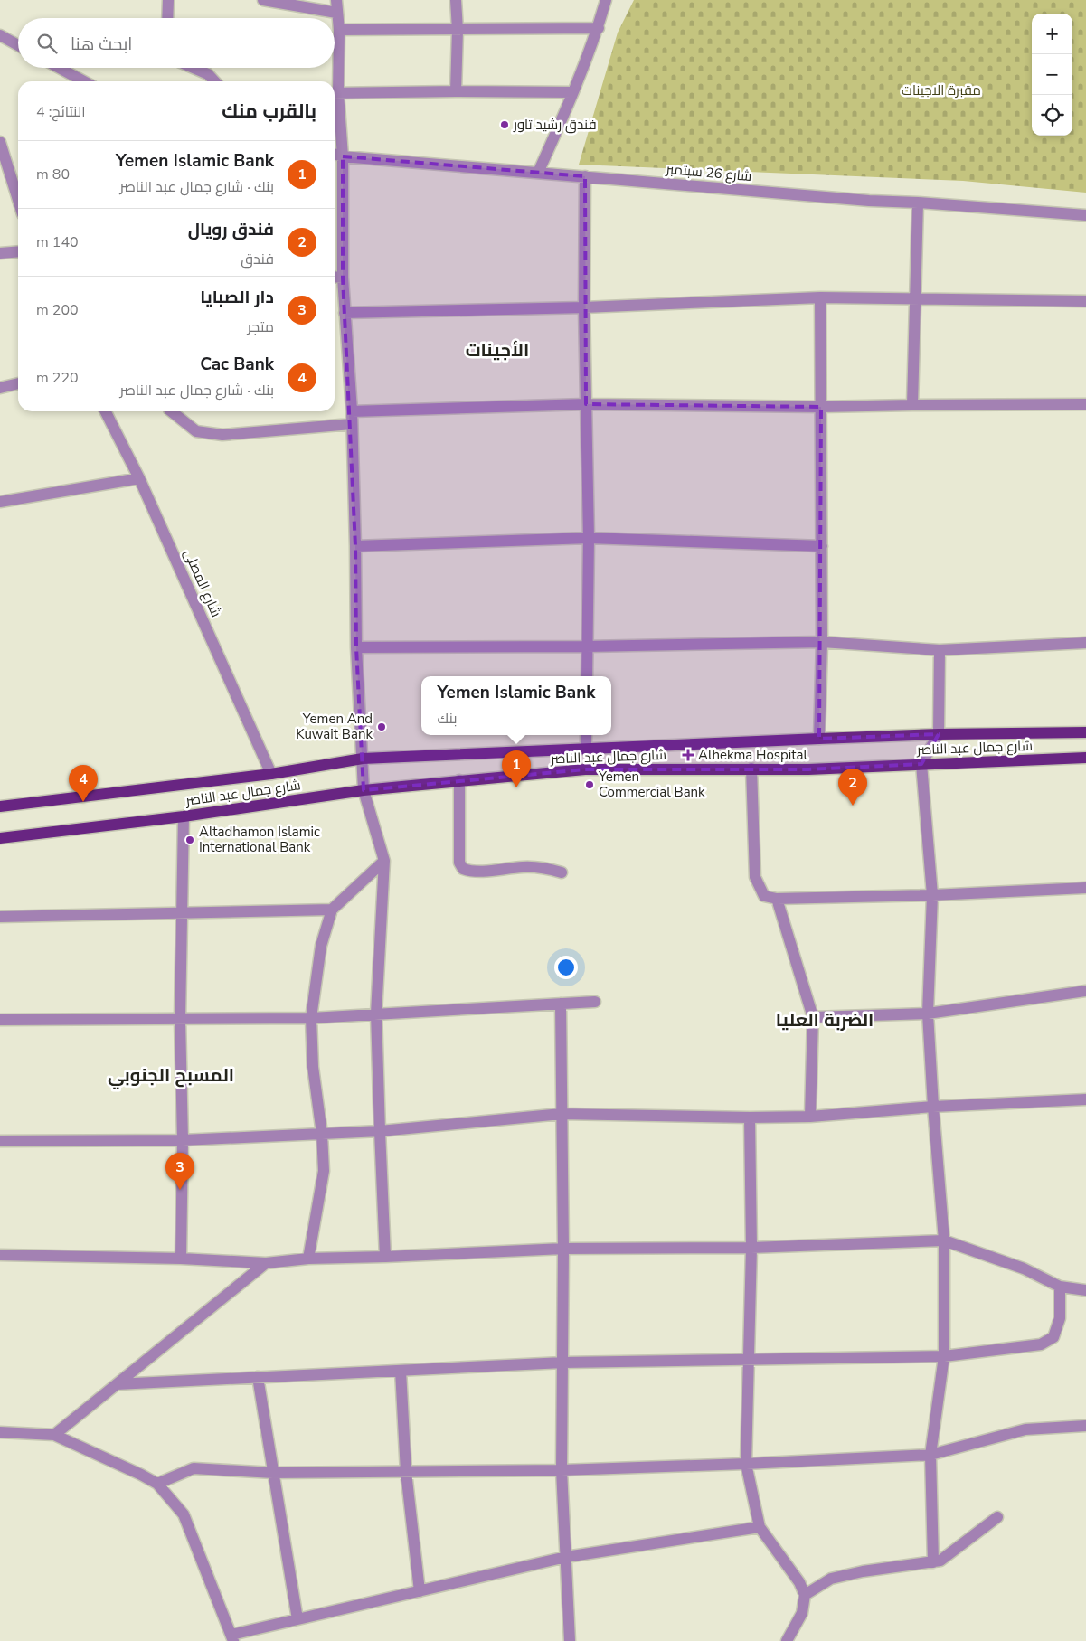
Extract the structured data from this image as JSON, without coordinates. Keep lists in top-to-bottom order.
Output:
{
  "streets": {
    "main road": ["شارع جمال عبد الناصر"],
    "street": ["شارع 26 سبتمبر", "شارع المصلى"]
  },
  "crossings": [
    ["شارع المصلى", "شارع جمال عبد الناصر"]
  ],
  "districts": ["الأجينات", "الضربة العليا", "المسبح الجنوبي"],
  "parks": ["مقبرة الاجينات"],
  "places": {
    "other": [
      "فندق رشيد تاور",
      "Yemen And Kuwait Bank",
      "Yemen Commercial Bank",
      "Altadhamon Islamic International Bank"
    ],
    "health": ["Alhekma Hospital"]
  },
  "page": {
    "map_buttons": ["+", "−"],
    "search": "ابحث هنا",
    "heading": ["بالقرب منك", "النتائج: 4"],
    "list": [
      {
        "mark": "1",
        "name": "Yemen Islamic Bank",
        "note": "بنك · شارع جمال عبد الناصر",
        "value": "80 m"
      },
      {
        "mark": "2",
        "name": "فندق رويال",
        "note": "فندق",
        "value": "140 m"
      },
      {
        "mark": "3",
        "name": "دار الصبايا",
        "note": "متجر",
        "value": "200 m"
      },
      {
        "mark": "4",
        "name": "Cac Bank",
        "note": "بنك · شارع جمال عبد الناصر",
        "value": "220 m"
      }
    ],
    "popup": ["Yemen Islamic Bank", "بنك"],
    "pins": [
      "1",
      "4",
      "2",
      "3"
    ]
  }
}
